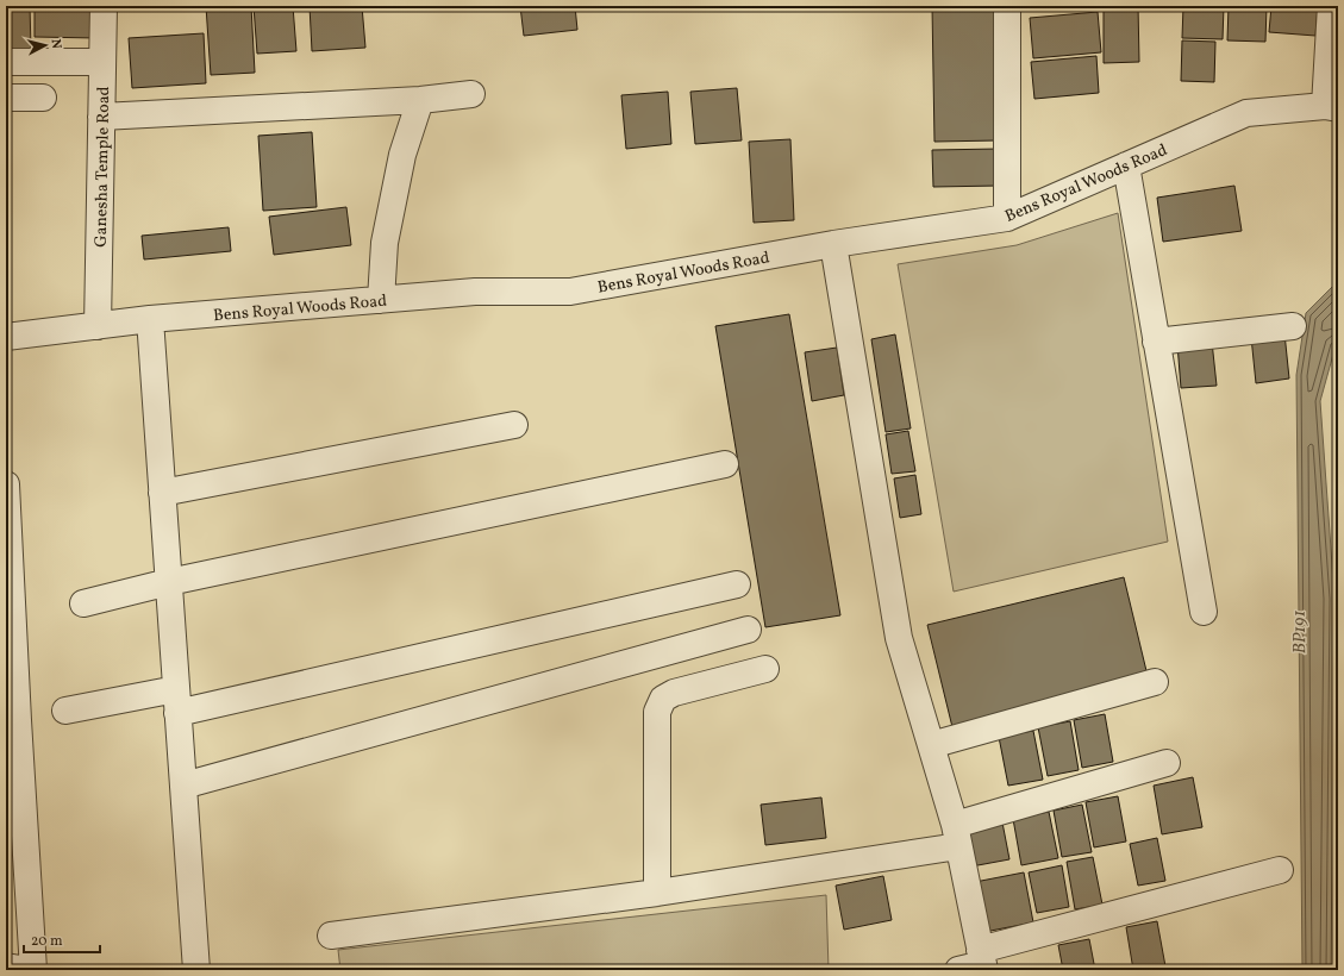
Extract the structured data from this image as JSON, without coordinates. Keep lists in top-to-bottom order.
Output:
{
  "streets": {
    "street": ["Ganesha Temple Road", "Bens Royal Woods Road"]
  },
  "crossings": [
    ["Ganesha Temple Road", "Bens Royal Woods Road"]
  ],
  "water": ["BP191"],
  "scale_bar": "20 m",
  "north": "right"
}
